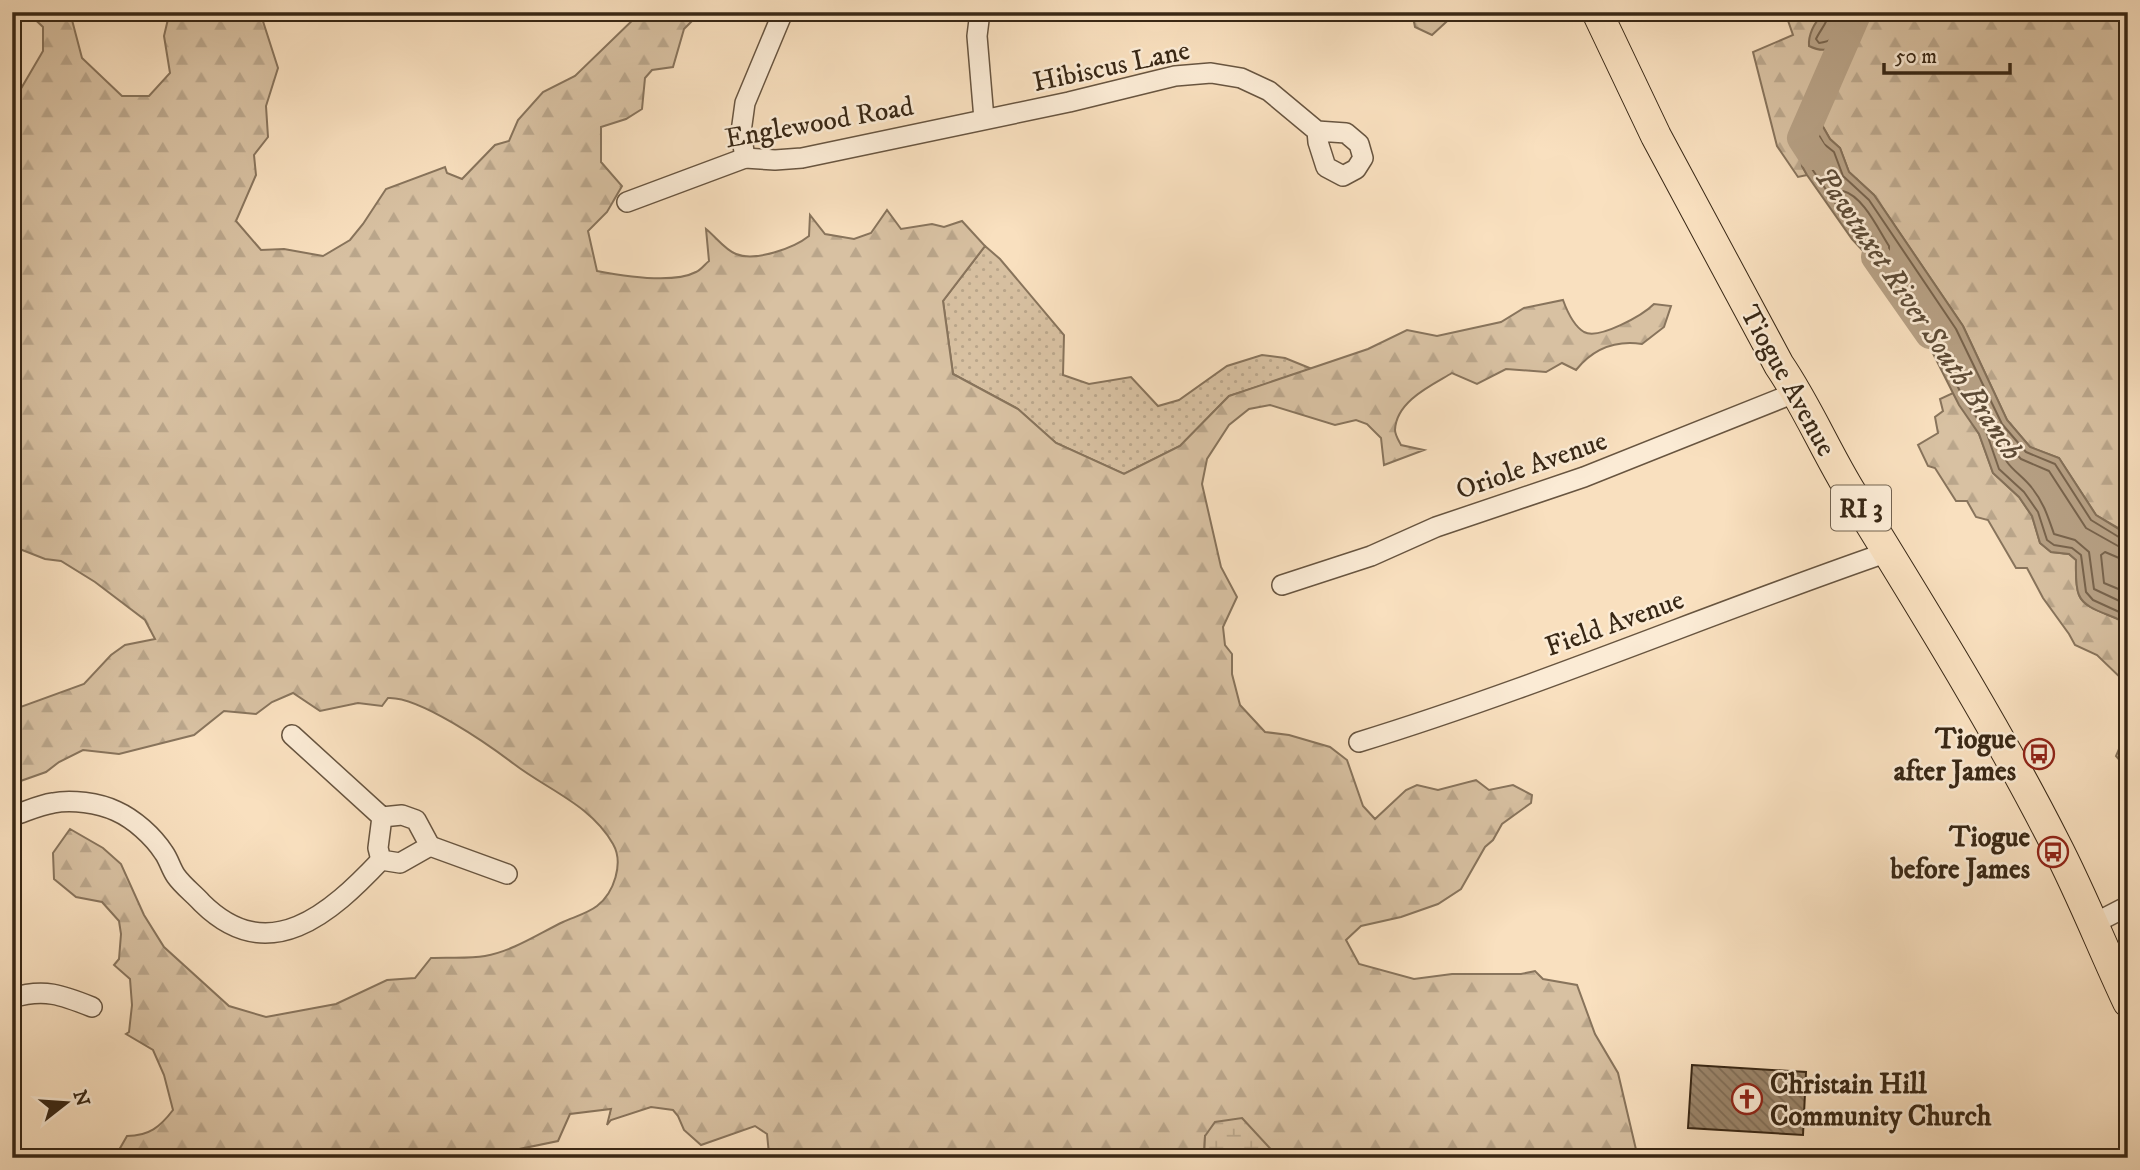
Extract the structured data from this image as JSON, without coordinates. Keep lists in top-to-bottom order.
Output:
{
  "streets": {
    "main road": ["Tiogue Avenue", "RI 3"],
    "street": [
      "Hibiscus Lane",
      "Englewood Road",
      "Oriole Avenue",
      "Field Avenue"
    ]
  },
  "crossings": [
    ["Hibiscus Lane", "Englewood Road"],
    ["Tiogue Avenue", "Oriole Avenue"],
    ["Tiogue Avenue", "Field Avenue"]
  ],
  "water": ["Pawtuxet River South Branch"],
  "places": {
    "bus stop": ["Tiogue after James", "Tiogue before James"],
    "church": ["Christain Hill Community Church"]
  },
  "scale_bar": "50 m",
  "north": "right"
}
